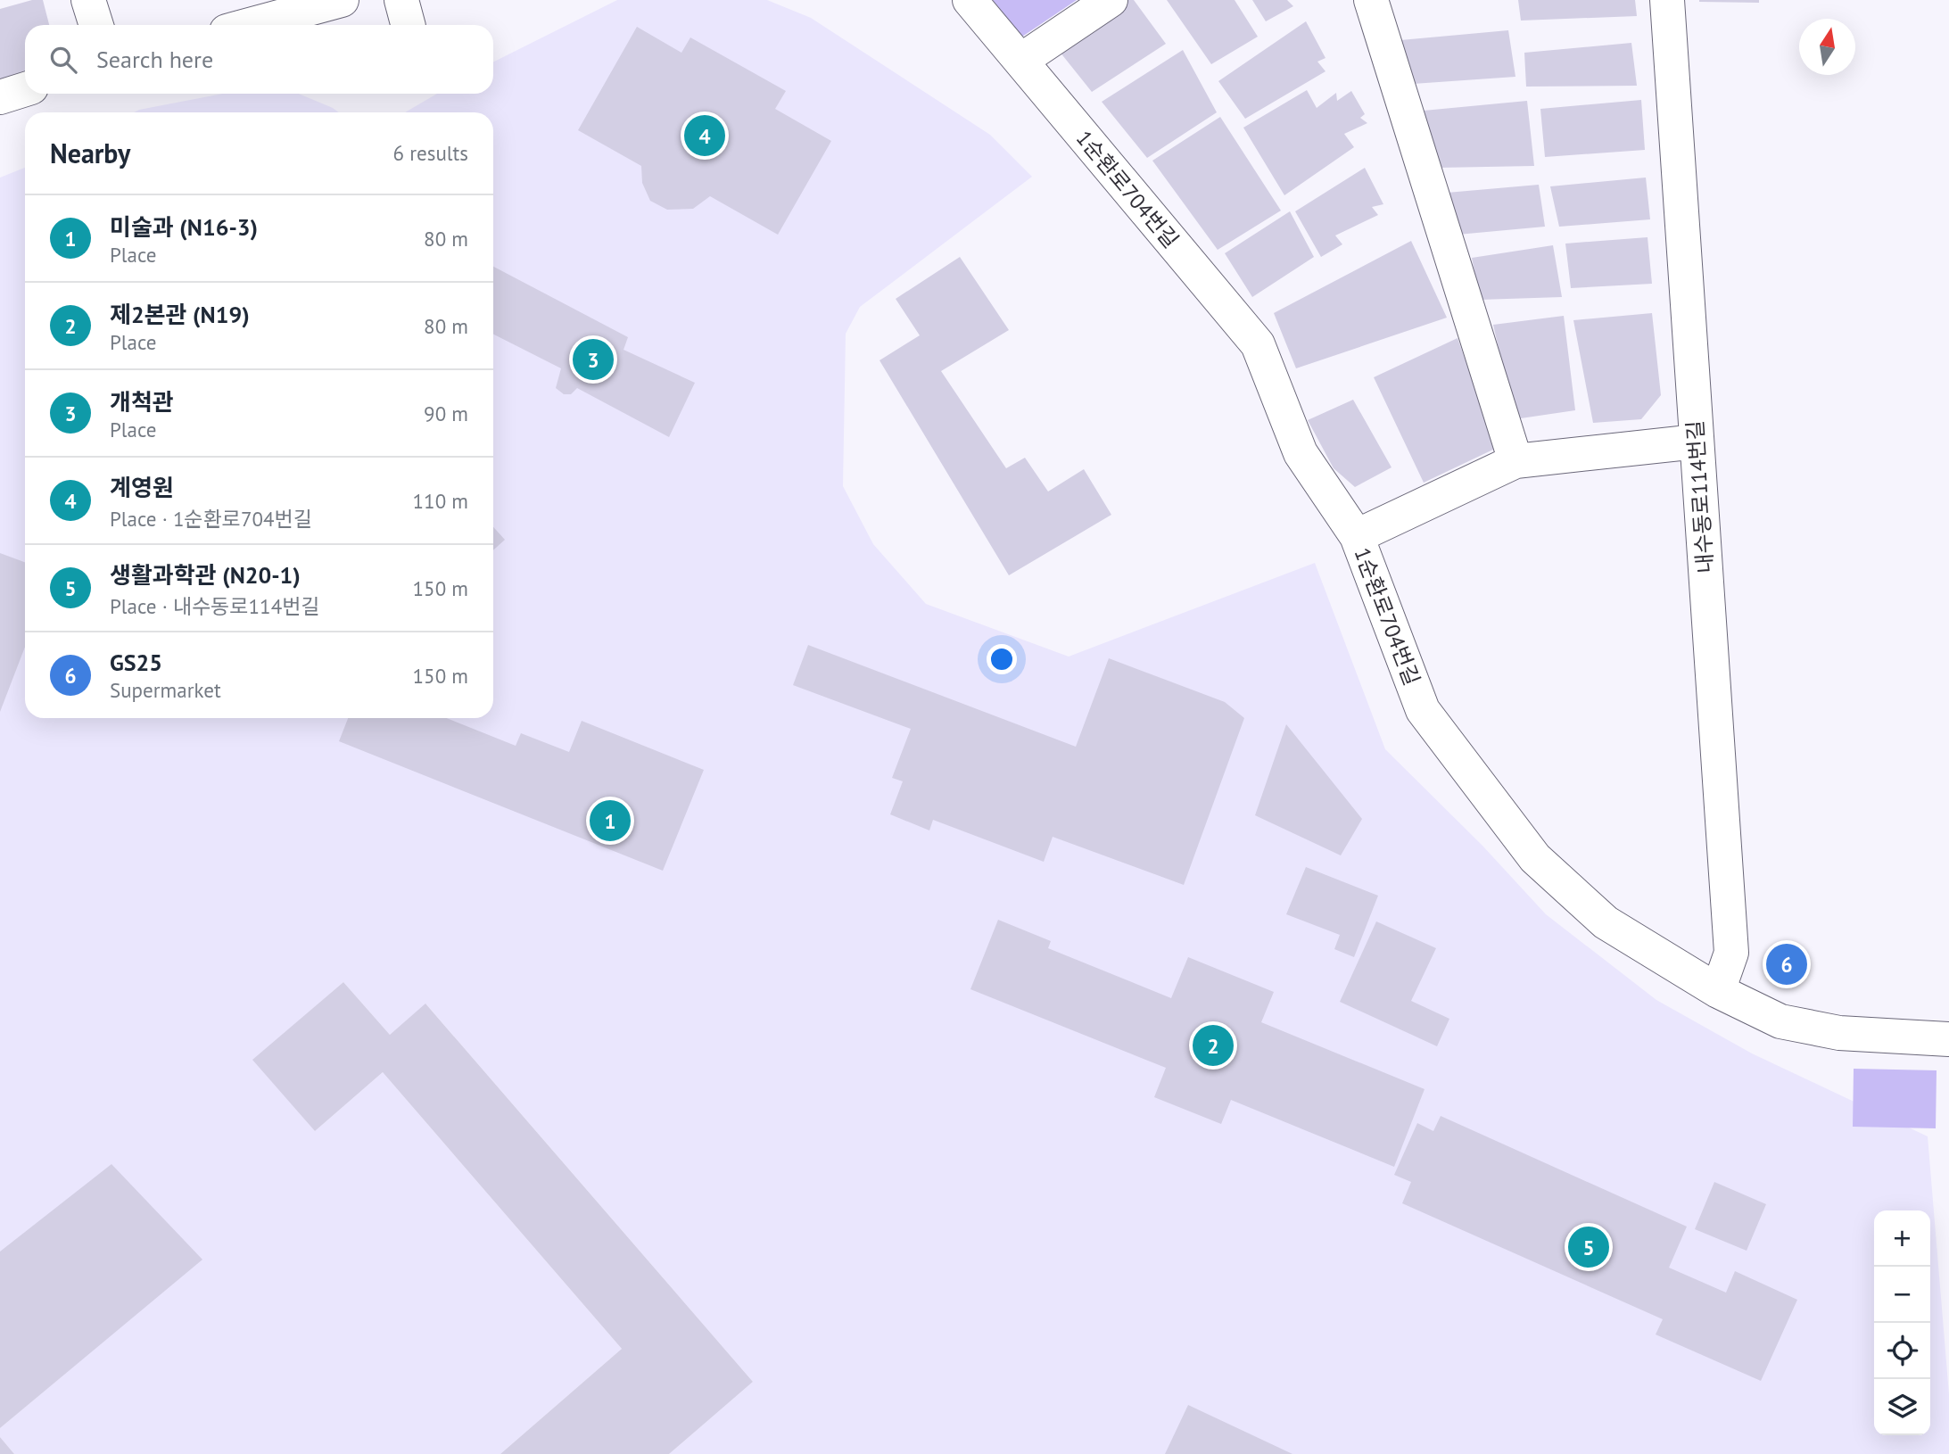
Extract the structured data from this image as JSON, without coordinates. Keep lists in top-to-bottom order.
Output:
{
  "streets": {
    "street": ["1순환로704번길", "내수동로114번길"]
  },
  "crossings": [
    ["1순환로704번길", "내수동로114번길"]
  ],
  "north": "top",
  "page": {
    "search": "Search here",
    "pins": [
      "4",
      "3",
      "1",
      "6",
      "2",
      "5"
    ],
    "heading": ["Nearby", "6 results"],
    "list": [
      {
        "mark": "1",
        "name": "미술과 (N16-3)",
        "note": "Place",
        "value": "80 m"
      },
      {
        "mark": "2",
        "name": "제2본관 (N19)",
        "note": "Place",
        "value": "80 m"
      },
      {
        "mark": "3",
        "name": "개척관",
        "note": "Place",
        "value": "90 m"
      },
      {
        "mark": "4",
        "name": "계영원",
        "note": "Place · 1순환로704번길",
        "value": "110 m"
      },
      {
        "mark": "5",
        "name": "생활과학관 (N20-1)",
        "note": "Place · 내수동로114번길",
        "value": "150 m"
      },
      {
        "mark": "6",
        "name": "GS25",
        "note": "Supermarket",
        "value": "150 m"
      }
    ],
    "map_buttons": ["+", "−"]
  }
}
